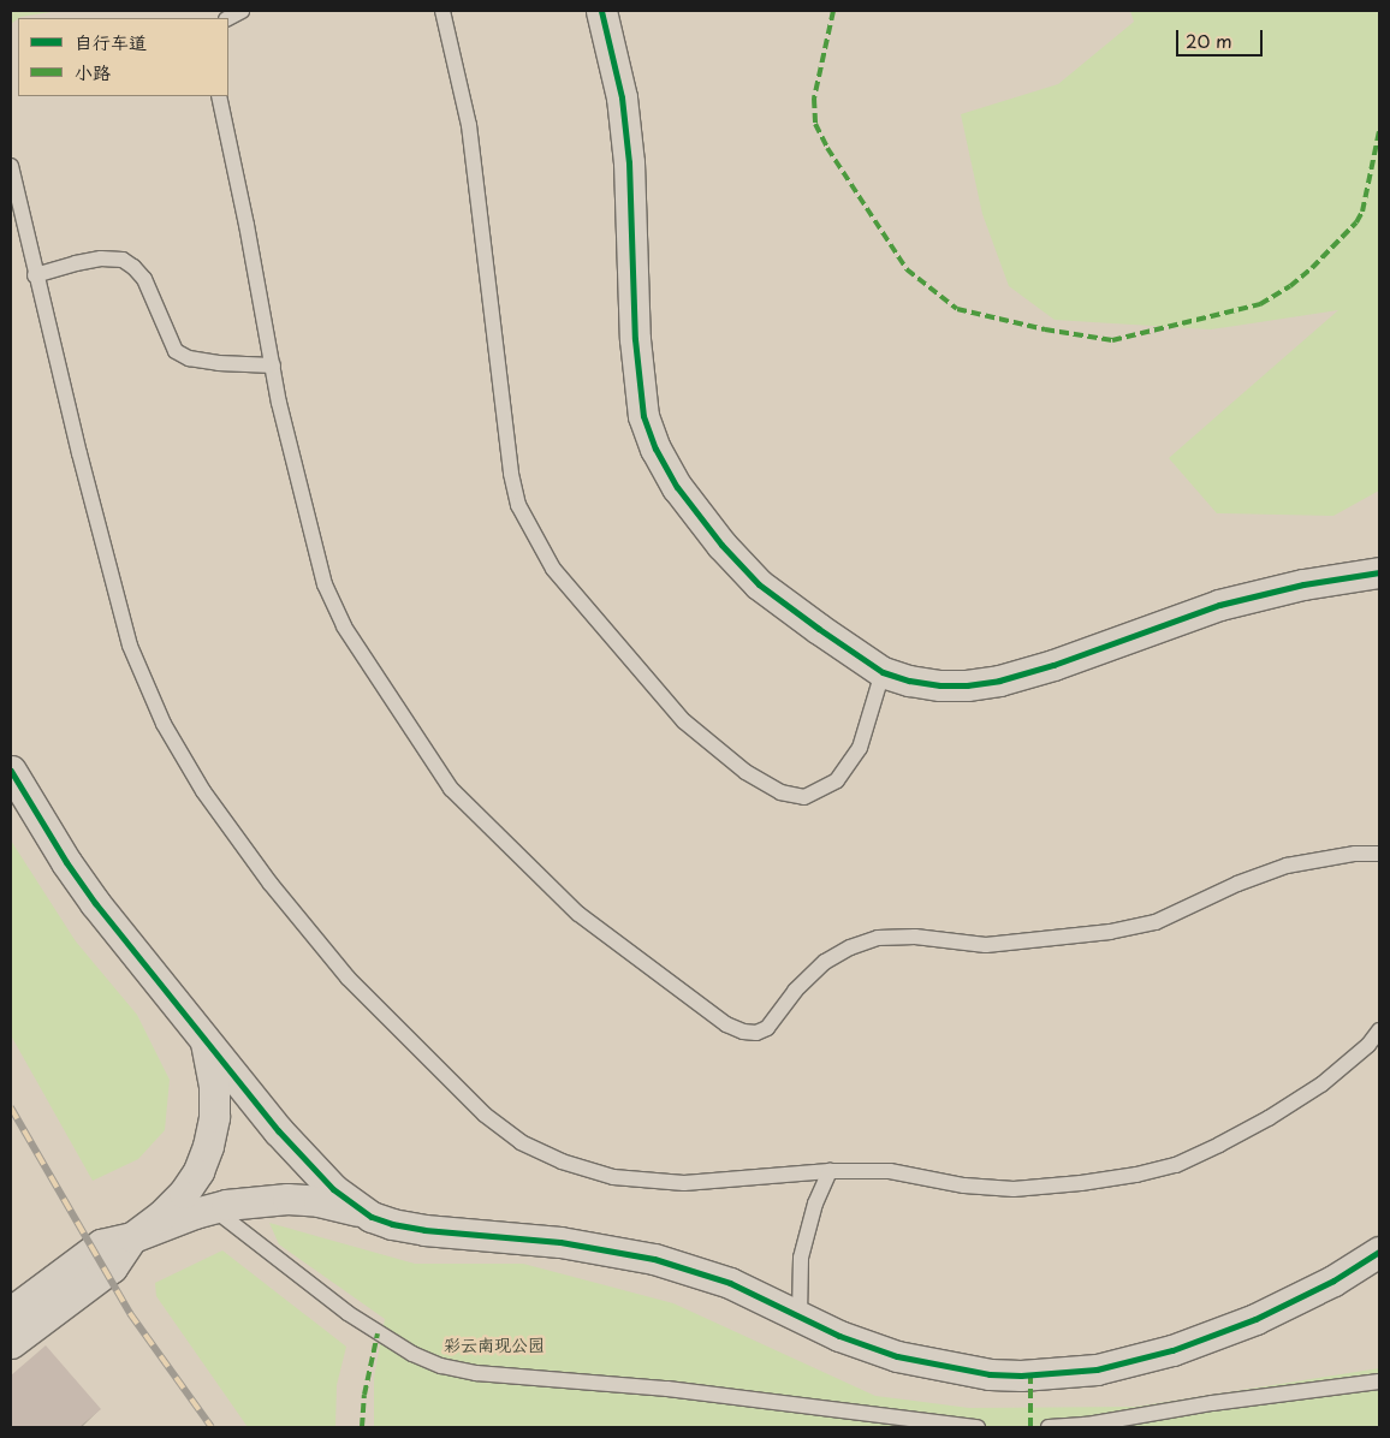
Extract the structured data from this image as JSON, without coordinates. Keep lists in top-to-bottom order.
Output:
{
  "parks": ["彩云南现公园"],
  "legend": ["自行车道", "小路"],
  "scale_bar": "20 m"
}
